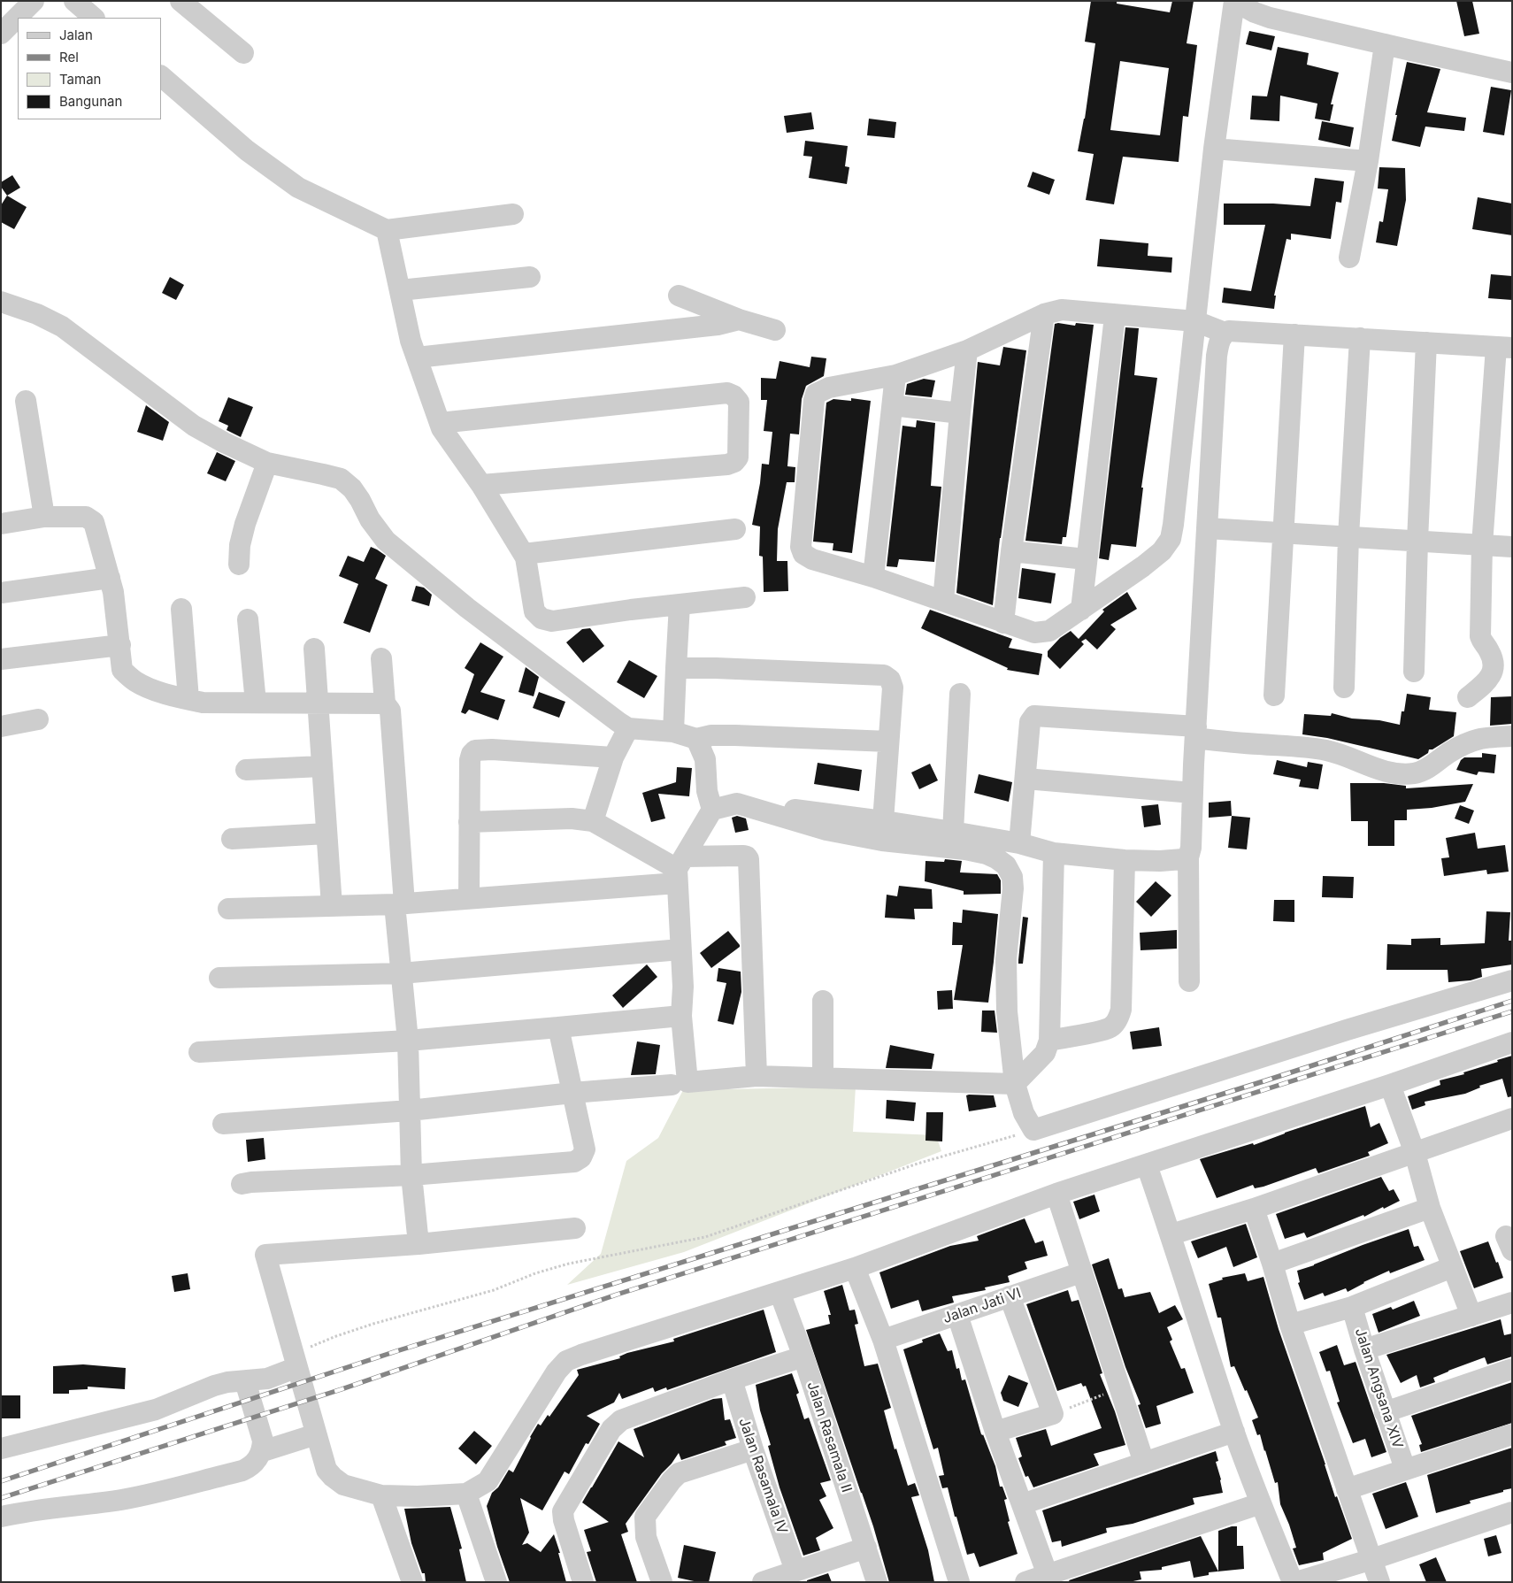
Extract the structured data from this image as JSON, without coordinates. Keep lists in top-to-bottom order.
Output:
{
  "streets": {
    "street": [
      "Jalan Jati VI",
      "Jalan Angsana XIV",
      "Jalan Rasamala II",
      "Jalan Rasamala IV"
    ]
  },
  "legend": [
    "Jalan",
    "Rel",
    "Taman",
    "Bangunan"
  ]
}
